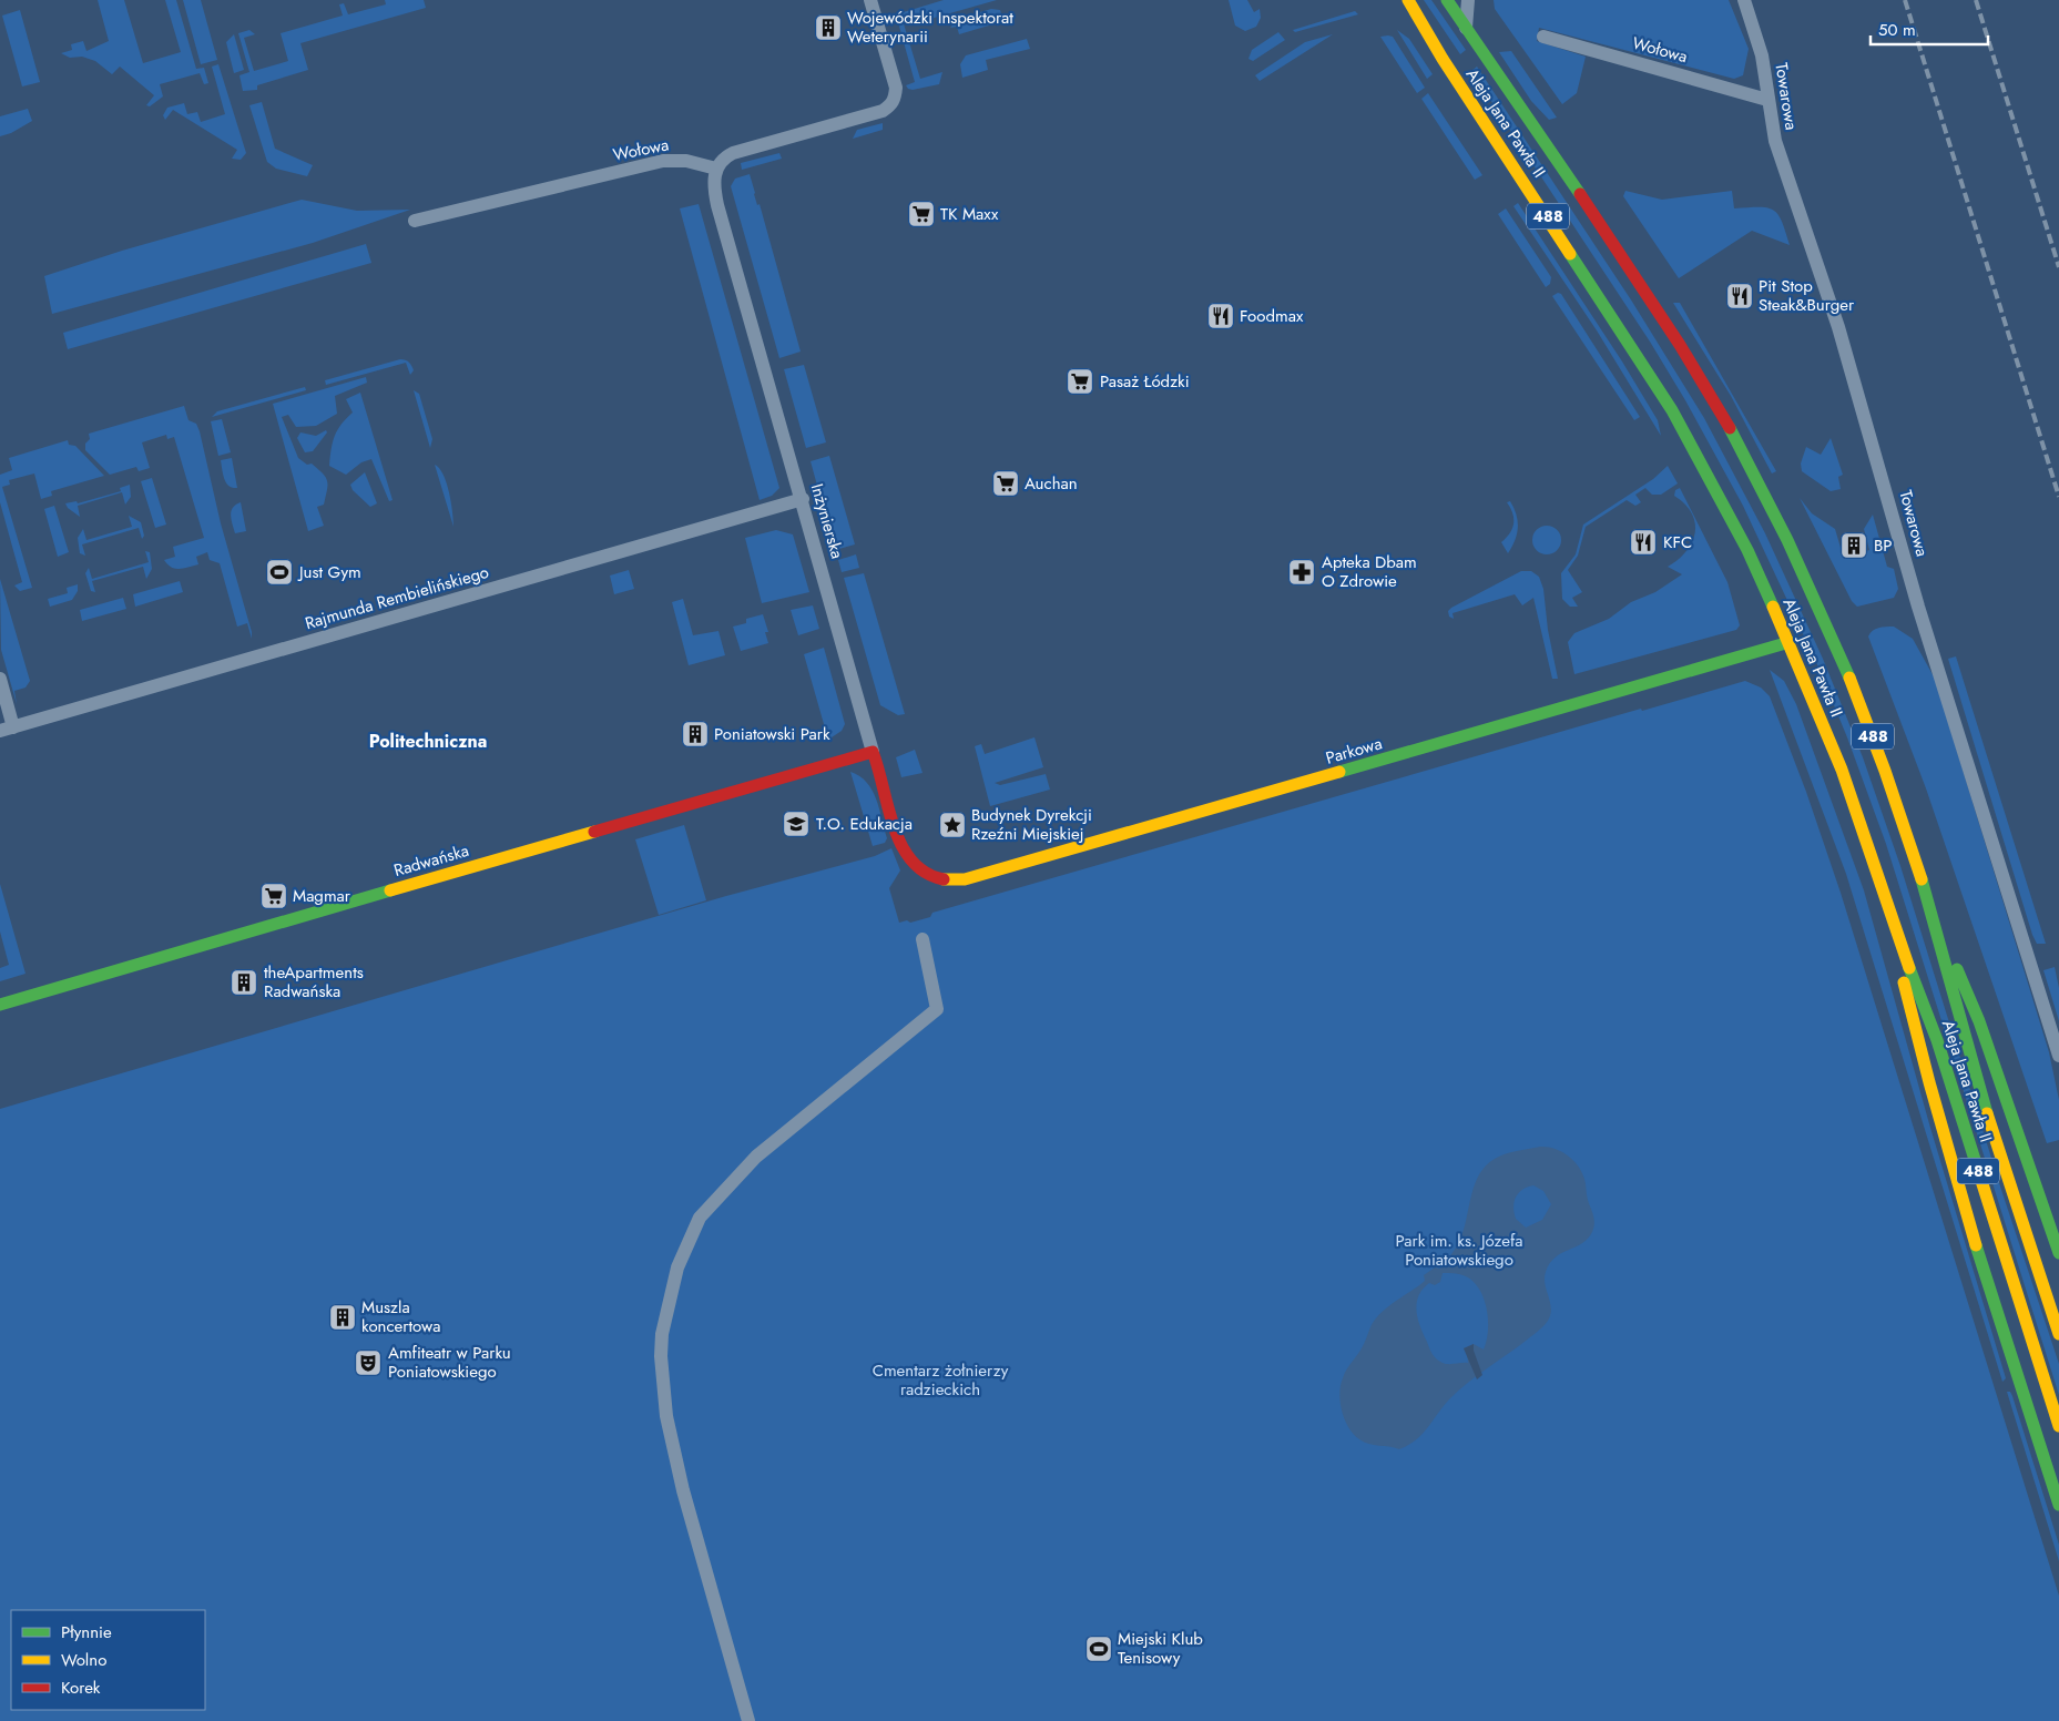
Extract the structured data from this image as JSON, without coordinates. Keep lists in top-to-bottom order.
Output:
{
  "streets": {
    "main road": [
      "Aleja Jana Pawła II",
      "488",
      "Inżynierska",
      "Parkowa",
      "Radwańska"
    ],
    "street": ["Wołowa", "Towarowa", "Rajmunda Rembielińskiego"]
  },
  "crossings": [
    ["Wołowa", "Towarowa"],
    ["Wołowa", "Inżynierska"],
    ["Aleja Jana Pawła II", "Parkowa"],
    ["Inżynierska", "Rajmunda Rembielińskiego"],
    ["Inżynierska", "Parkowa"],
    ["Inżynierska", "Radwańska"]
  ],
  "districts": ["Politechniczna"],
  "parks": ["Park im. ks. Józefa Poniatowskiego", "Cmentarz żołnierzy radzieckich"],
  "places": {
    "building": [
      "Wojewódzki Inspektorat Weterynarii",
      "BP",
      "Poniatowski Park",
      "theApartments Radwańska",
      "Muszla koncertowa"
    ],
    "supermarket": [
      "TK Maxx",
      "Pasaż Łódzki",
      "Auchan",
      "Magmar"
    ],
    "restaurant": ["Pit Stop Steak&Burger", "Foodmax", "KFC"],
    "sports": ["Just Gym", "Miejski Klub Tenisowy"],
    "pharmacy": ["Apteka Dbam O Zdrowie"],
    "school or university": ["T.O. Edukacja"],
    "place": ["Budynek Dyrekcji Rzeźni Miejskiej"],
    "theatre": ["Amfiteatr w Parku Poniatowskiego"]
  },
  "legend": ["Płynnie", "Wolno", "Korek"],
  "scale_bar": "50 m"
}
